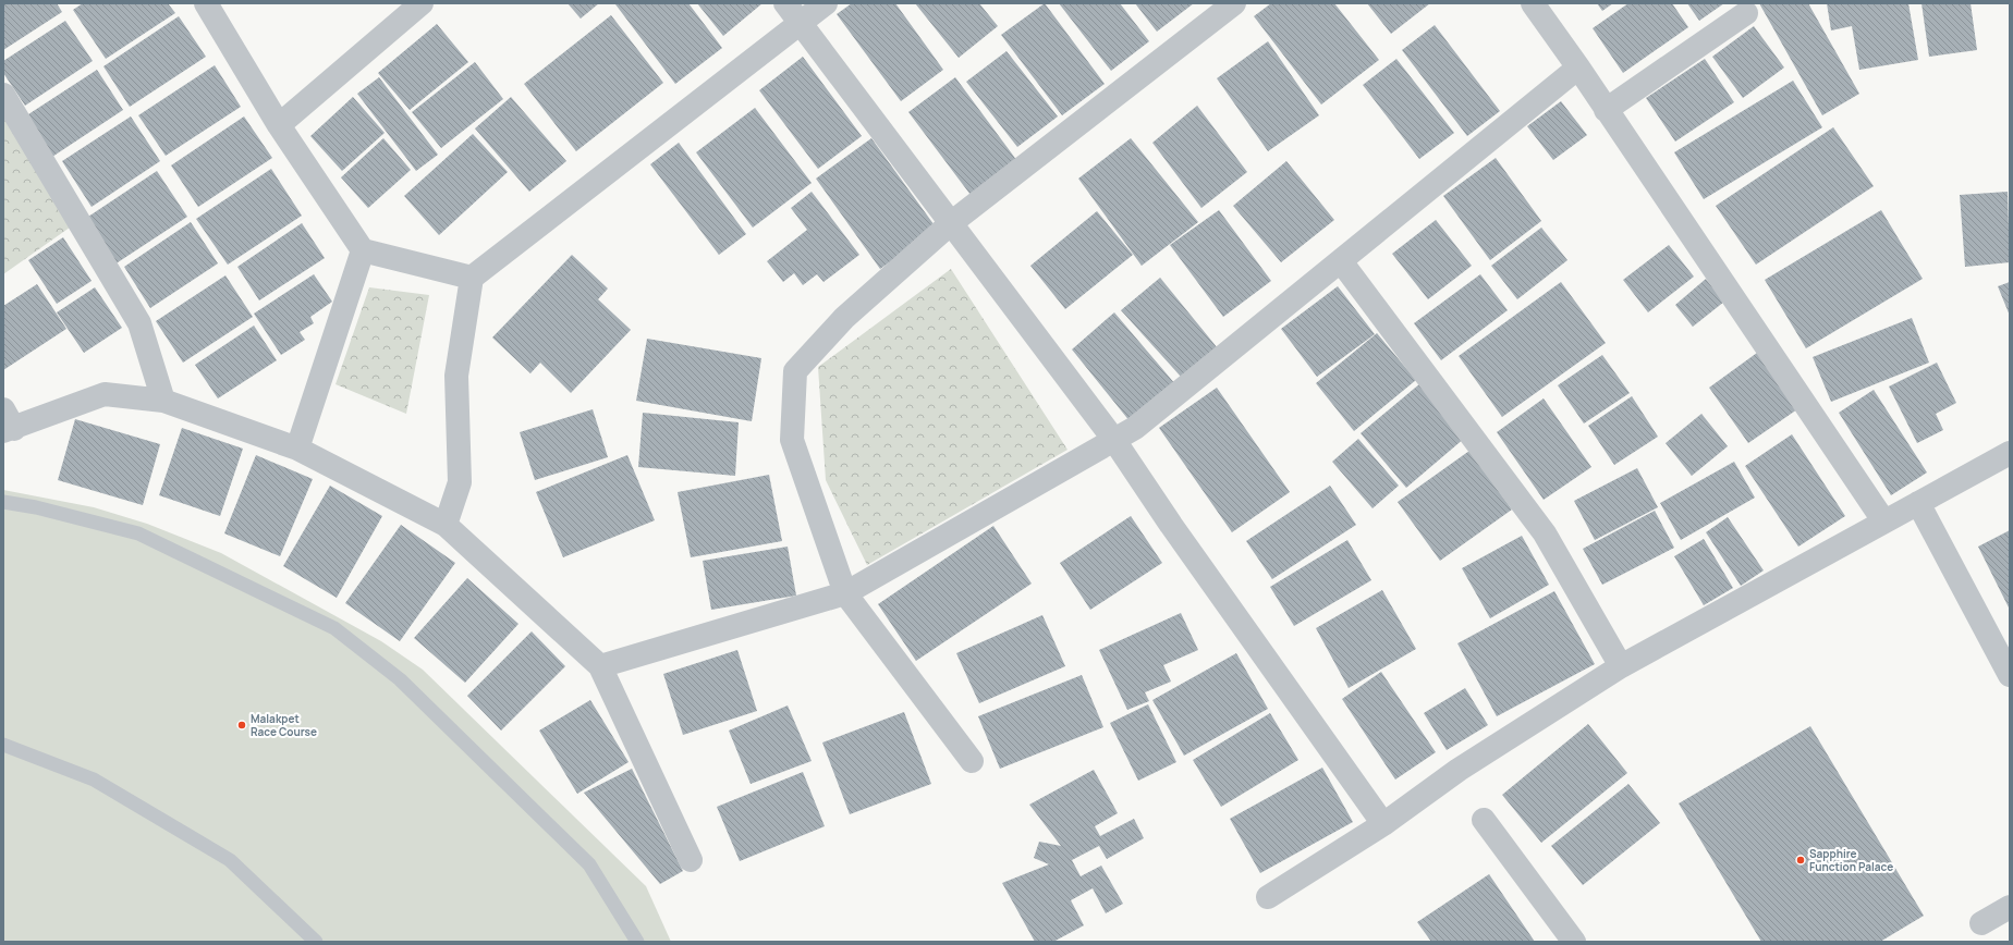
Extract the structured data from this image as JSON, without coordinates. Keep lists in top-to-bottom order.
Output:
{
  "places": ["Malakpet Race Course", "Sapphire Function Palace"]
}
